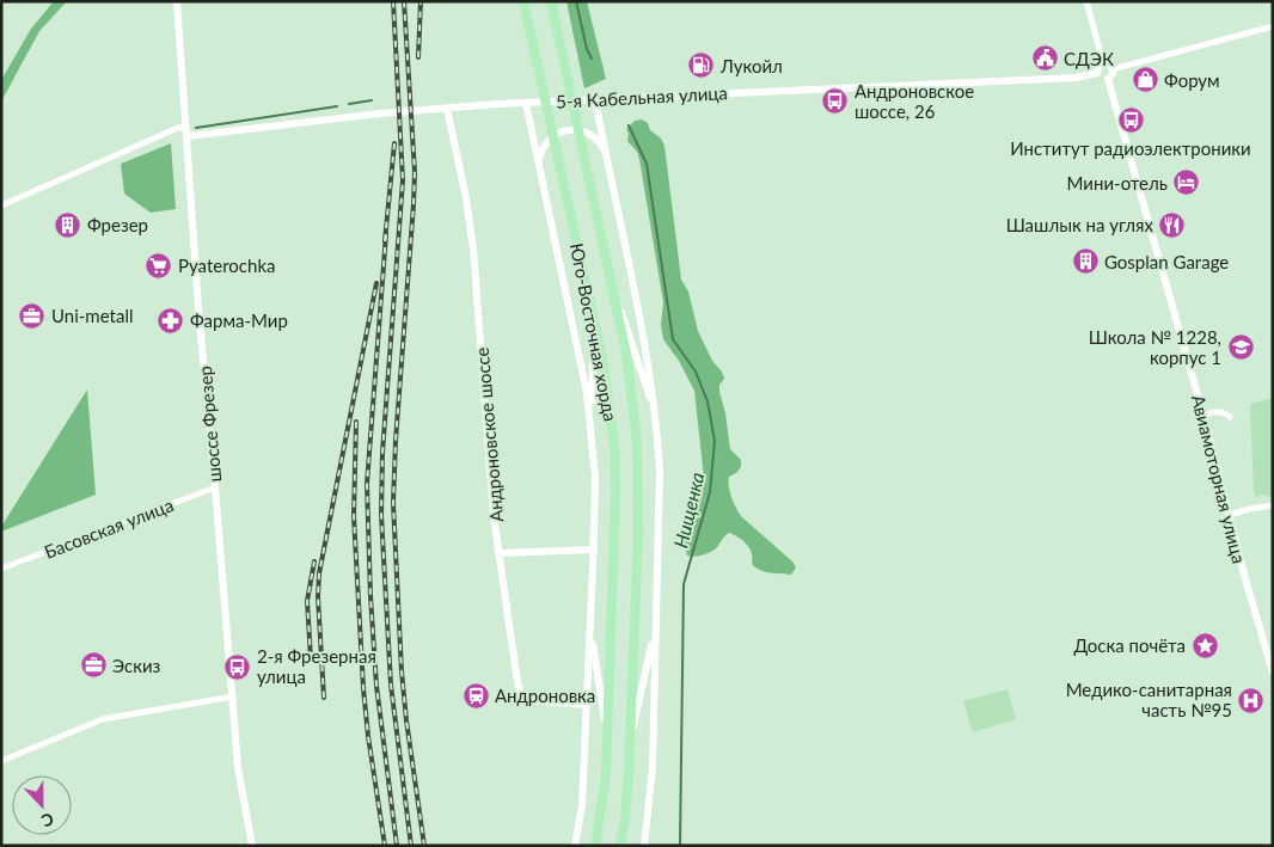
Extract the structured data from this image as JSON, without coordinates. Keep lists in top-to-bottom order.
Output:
{
  "streets": {
    "main road": ["Юго-Восточная хорда"],
    "street": [
      "5-я Кабельная улица",
      "шоссе Фрезер",
      "Андроновское шоссе",
      "Авиамоторная улица",
      "Басовская улица"
    ]
  },
  "crossings": [
    ["5-я Кабельная улица", "шоссе Фрезер"],
    ["5-я Кабельная улица", "Андроновское шоссе"],
    ["5-я Кабельная улица", "Авиамоторная улица"],
    ["шоссе Фрезер", "Басовская улица"]
  ],
  "water": ["Нищенка"],
  "places": {
    "public building": ["СДЭК"],
    "fuel station": ["Лукойл"],
    "shop": ["Форум"],
    "bus stop": ["Андроновское шоссе, 26", "Институт радиоэлектроники", "2-я Фрезерная улица"],
    "hotel": ["Мини-отель"],
    "building": ["Фрезер", "Gosplan Garage"],
    "restaurant": ["Шашлык на углях"],
    "supermarket": ["Pyaterochka"],
    "office": ["Uni-metall", "Эскиз"],
    "pharmacy": ["Фарма-Мир"],
    "school or university": ["Школа № 1228, корпус 1"],
    "place": ["Доска почёта"],
    "station": ["Андроновка"],
    "hospital": ["Медико-санитарная часть №95"]
  },
  "north": "bottom"
}
